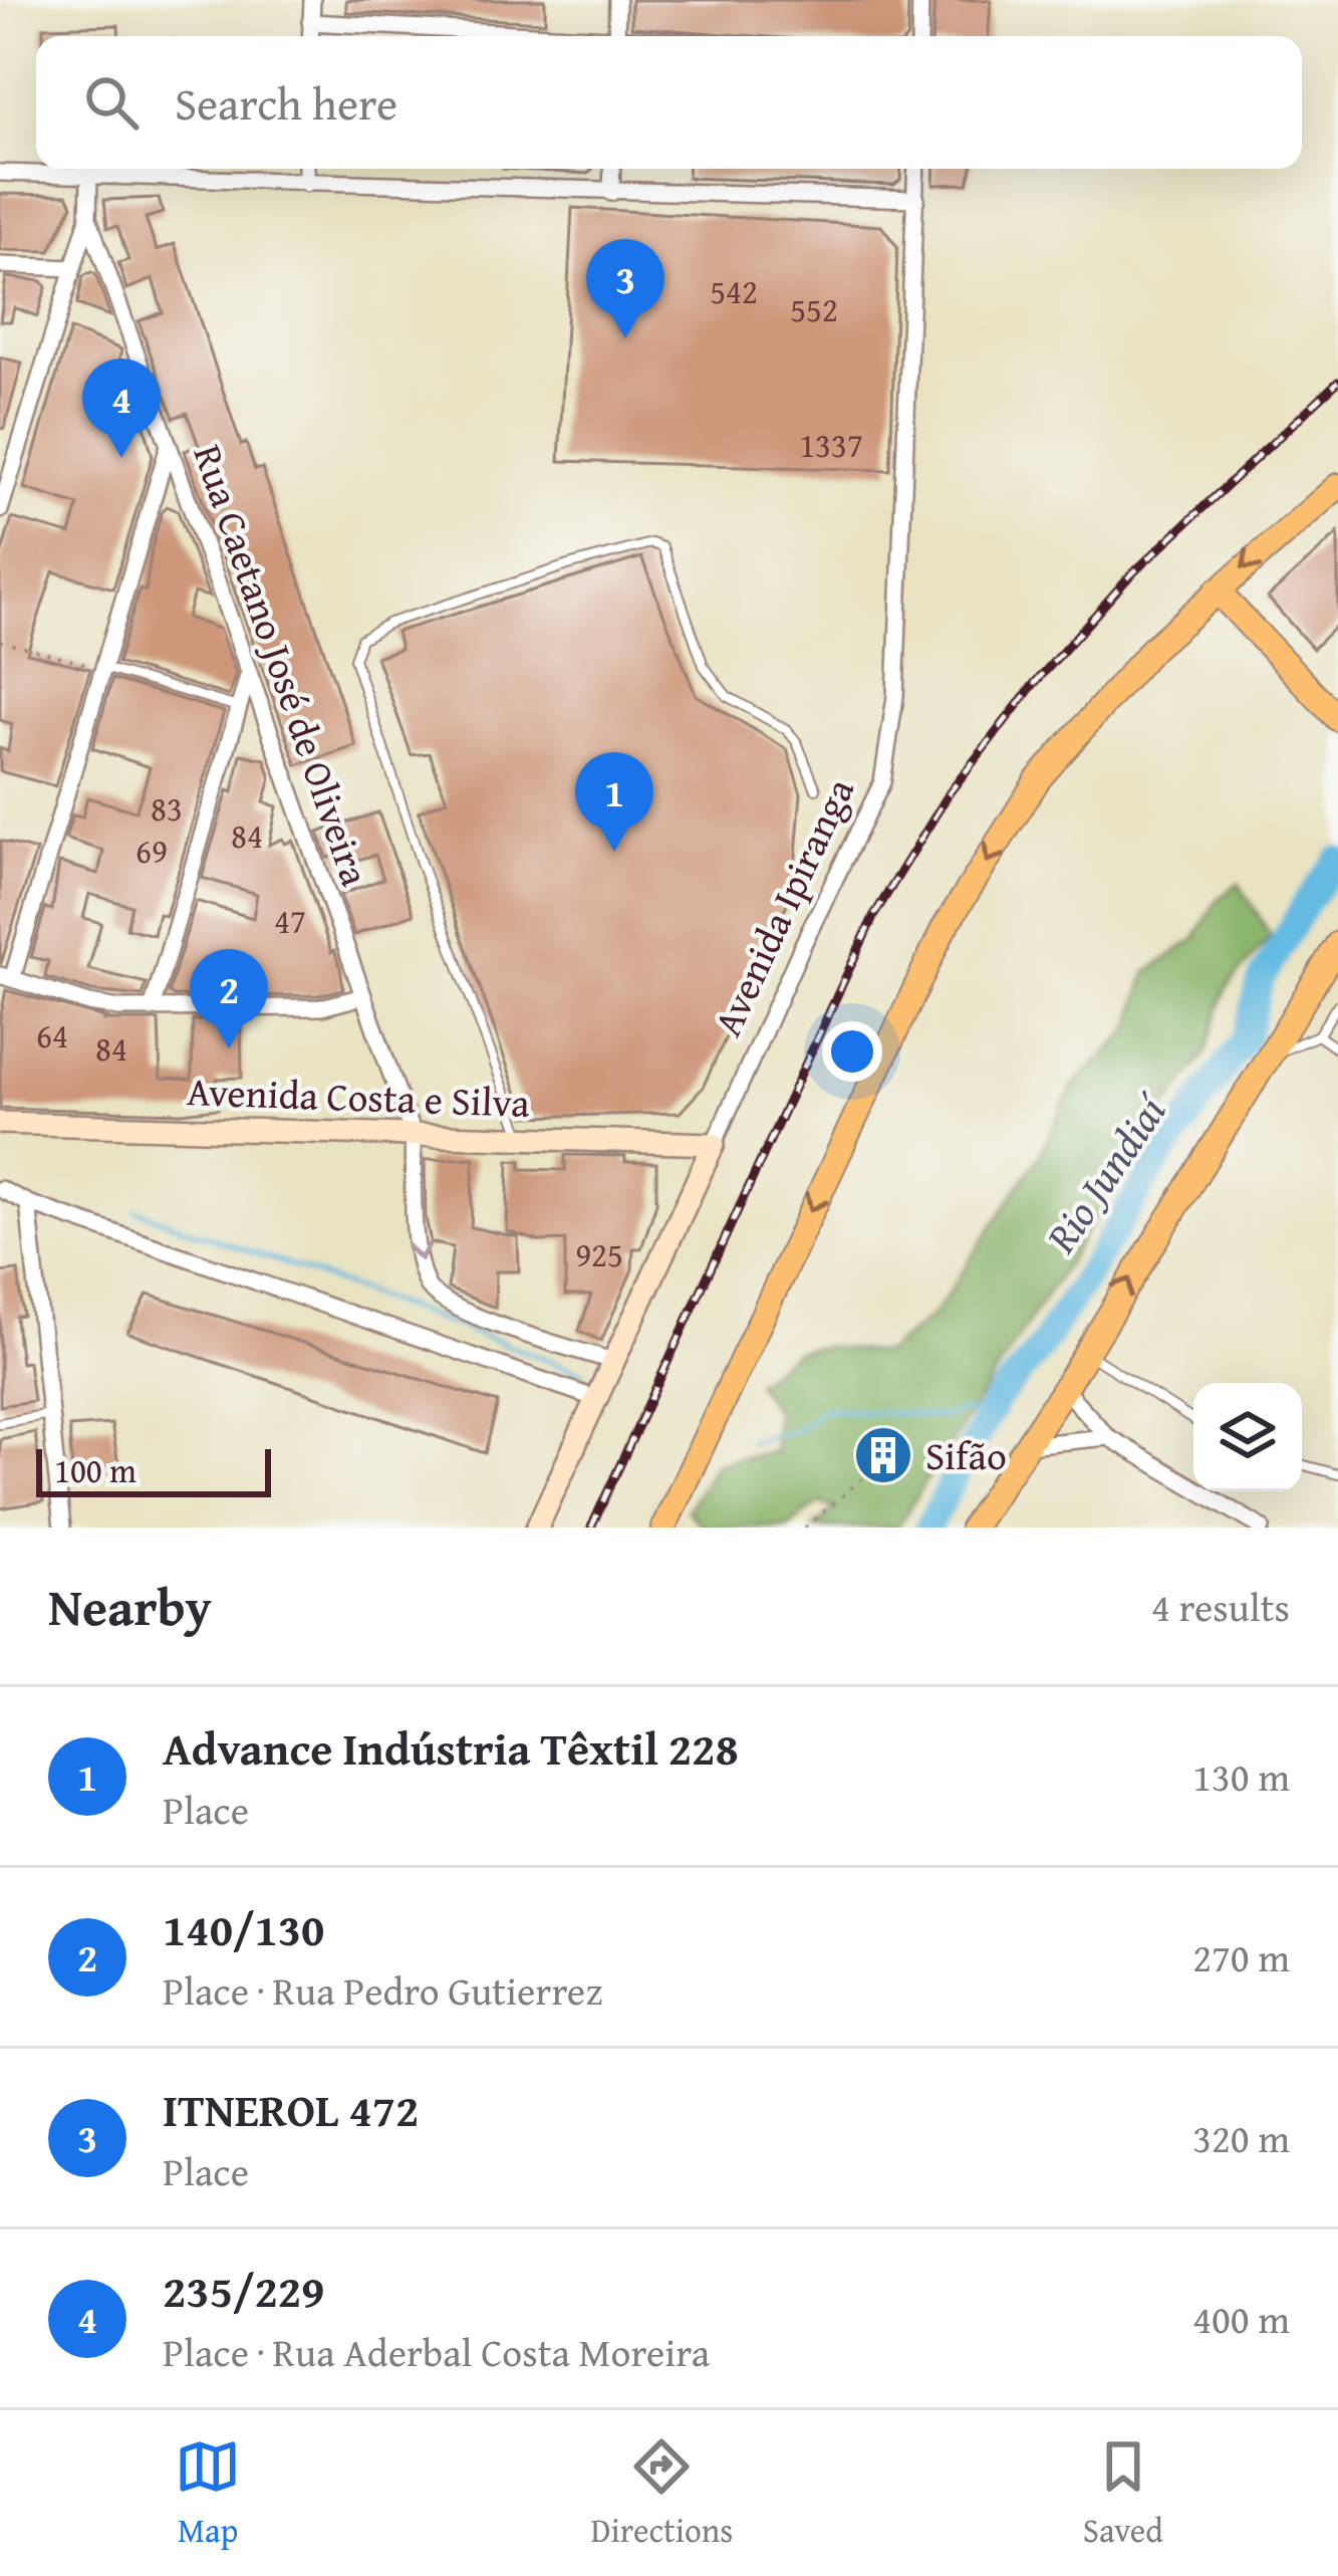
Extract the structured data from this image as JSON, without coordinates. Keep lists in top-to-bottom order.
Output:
{
  "streets": {
    "main road": ["Avenida Ipiranga", "Avenida Costa e Silva"],
    "street": ["Rua Caetano José de Oliveira"]
  },
  "crossings": [
    ["Rua Caetano José de Oliveira", "Avenida Ipiranga"],
    ["Rua Caetano José de Oliveira", "Avenida Costa e Silva"],
    ["Avenida Ipiranga", "Avenida Costa e Silva"]
  ],
  "water": ["Rio Jundiaí"],
  "places": {
    "building": ["Sifão"]
  },
  "house_numbers": [
    "542",
    "552",
    "1337",
    "83",
    "84",
    "69",
    "47",
    "64",
    "84",
    "925"
  ],
  "scale_bar": "100 m",
  "page": {
    "search": "Search here",
    "pins": [
      "3",
      "4",
      "1",
      "2"
    ],
    "scale": "100 m",
    "heading": ["Nearby", "4 results"],
    "list": [
      {
        "mark": "1",
        "name": "Advance Indústria Têxtil 228",
        "note": "Place",
        "value": "130 m"
      },
      {
        "mark": "2",
        "name": "140/130",
        "note": "Place · Rua Pedro Gutierrez",
        "value": "270 m"
      },
      {
        "mark": "3",
        "name": "ITNEROL 472",
        "note": "Place",
        "value": "320 m"
      },
      {
        "mark": "4",
        "name": "235/229",
        "note": "Place · Rua Aderbal Costa Moreira",
        "value": "400 m"
      }
    ],
    "nav": ["Map", "Directions", "Saved"]
  }
}
